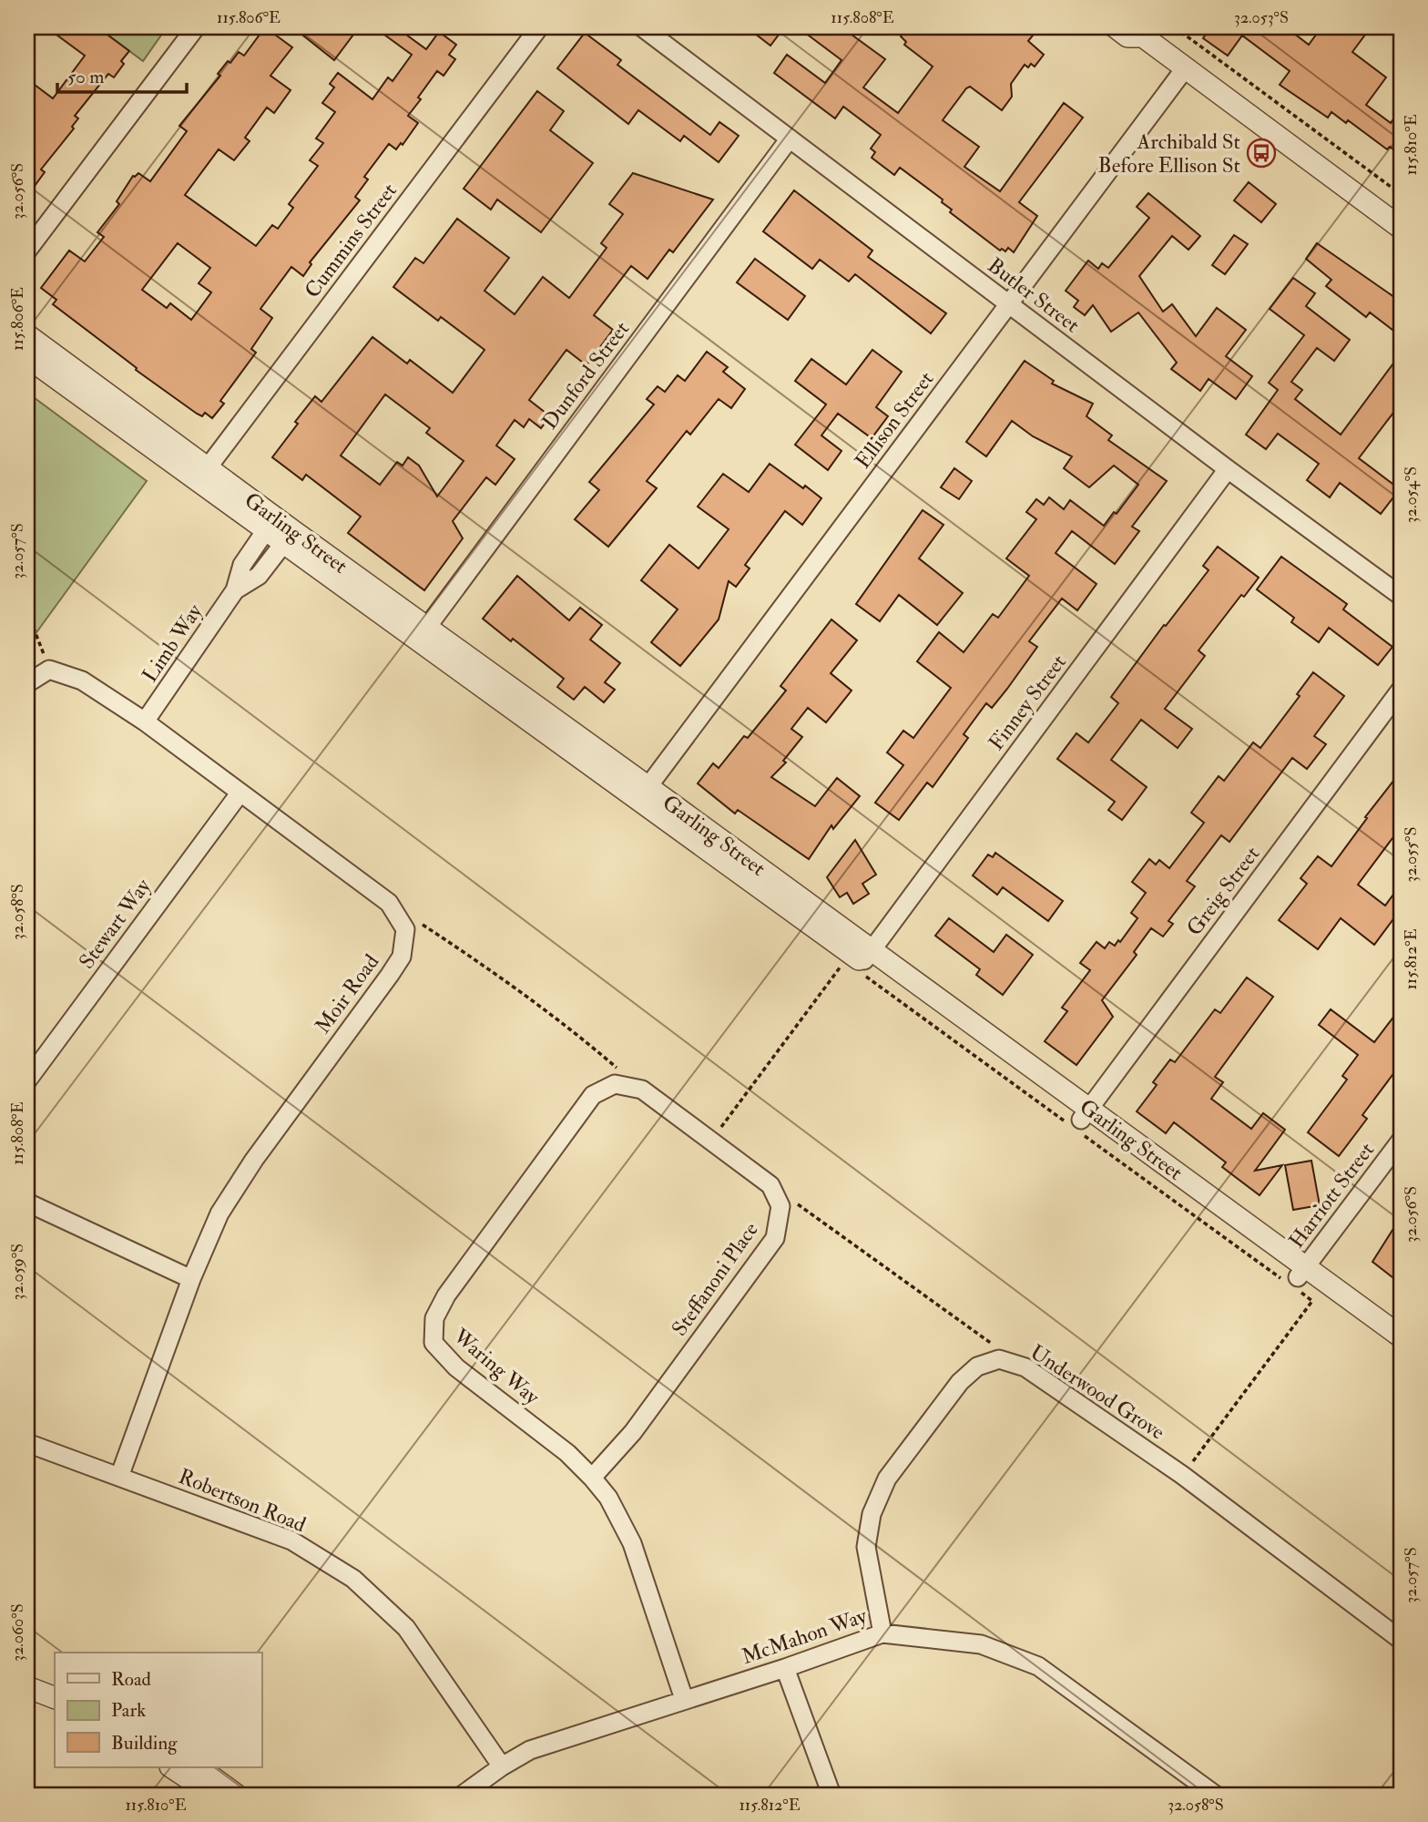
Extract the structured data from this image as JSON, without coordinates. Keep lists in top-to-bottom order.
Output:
{
  "streets": {
    "street": [
      "Cummins Street",
      "Butler Street",
      "Dunford Street",
      "Ellison Street",
      "Garling Street",
      "Limb Way",
      "Finney Street",
      "Greig Street",
      "Stewart Way",
      "Moir Road",
      "Harriott Street",
      "Steffanoni Place",
      "Waring Way",
      "Underwood Grove",
      "Robertson Road",
      "McMahon Way"
    ]
  },
  "crossings": [
    ["Cummins Street", "Garling Street"],
    ["Butler Street", "Dunford Street"],
    ["Butler Street", "Ellison Street"],
    ["Butler Street", "Finney Street"],
    ["Dunford Street", "Garling Street"],
    ["Ellison Street", "Garling Street"],
    ["Garling Street", "Limb Way"],
    ["Garling Street", "Finney Street"],
    ["Garling Street", "Greig Street"],
    ["Garling Street", "Harriott Street"],
    ["Limb Way", "Moir Road"],
    ["Stewart Way", "Moir Road"],
    ["Moir Road", "Robertson Road"],
    ["Steffanoni Place", "Waring Way"],
    ["Waring Way", "McMahon Way"],
    ["Underwood Grove", "McMahon Way"],
    ["Robertson Road", "McMahon Way"]
  ],
  "places": {
    "bus stop": ["Archibald St Before Ellison St"]
  },
  "legend": ["Road", "Park", "Building"],
  "scale_bar": "50 m",
  "coordinates": [
    "115.806°E",
    "115.808°E",
    "32.053°S",
    "115.810°E",
    "32.056°S",
    "32.054°S",
    "32.057°S",
    "32.055°S",
    "32.058°S",
    "115.812°E",
    "32.059°S",
    "32.060°S"
  ]
}
